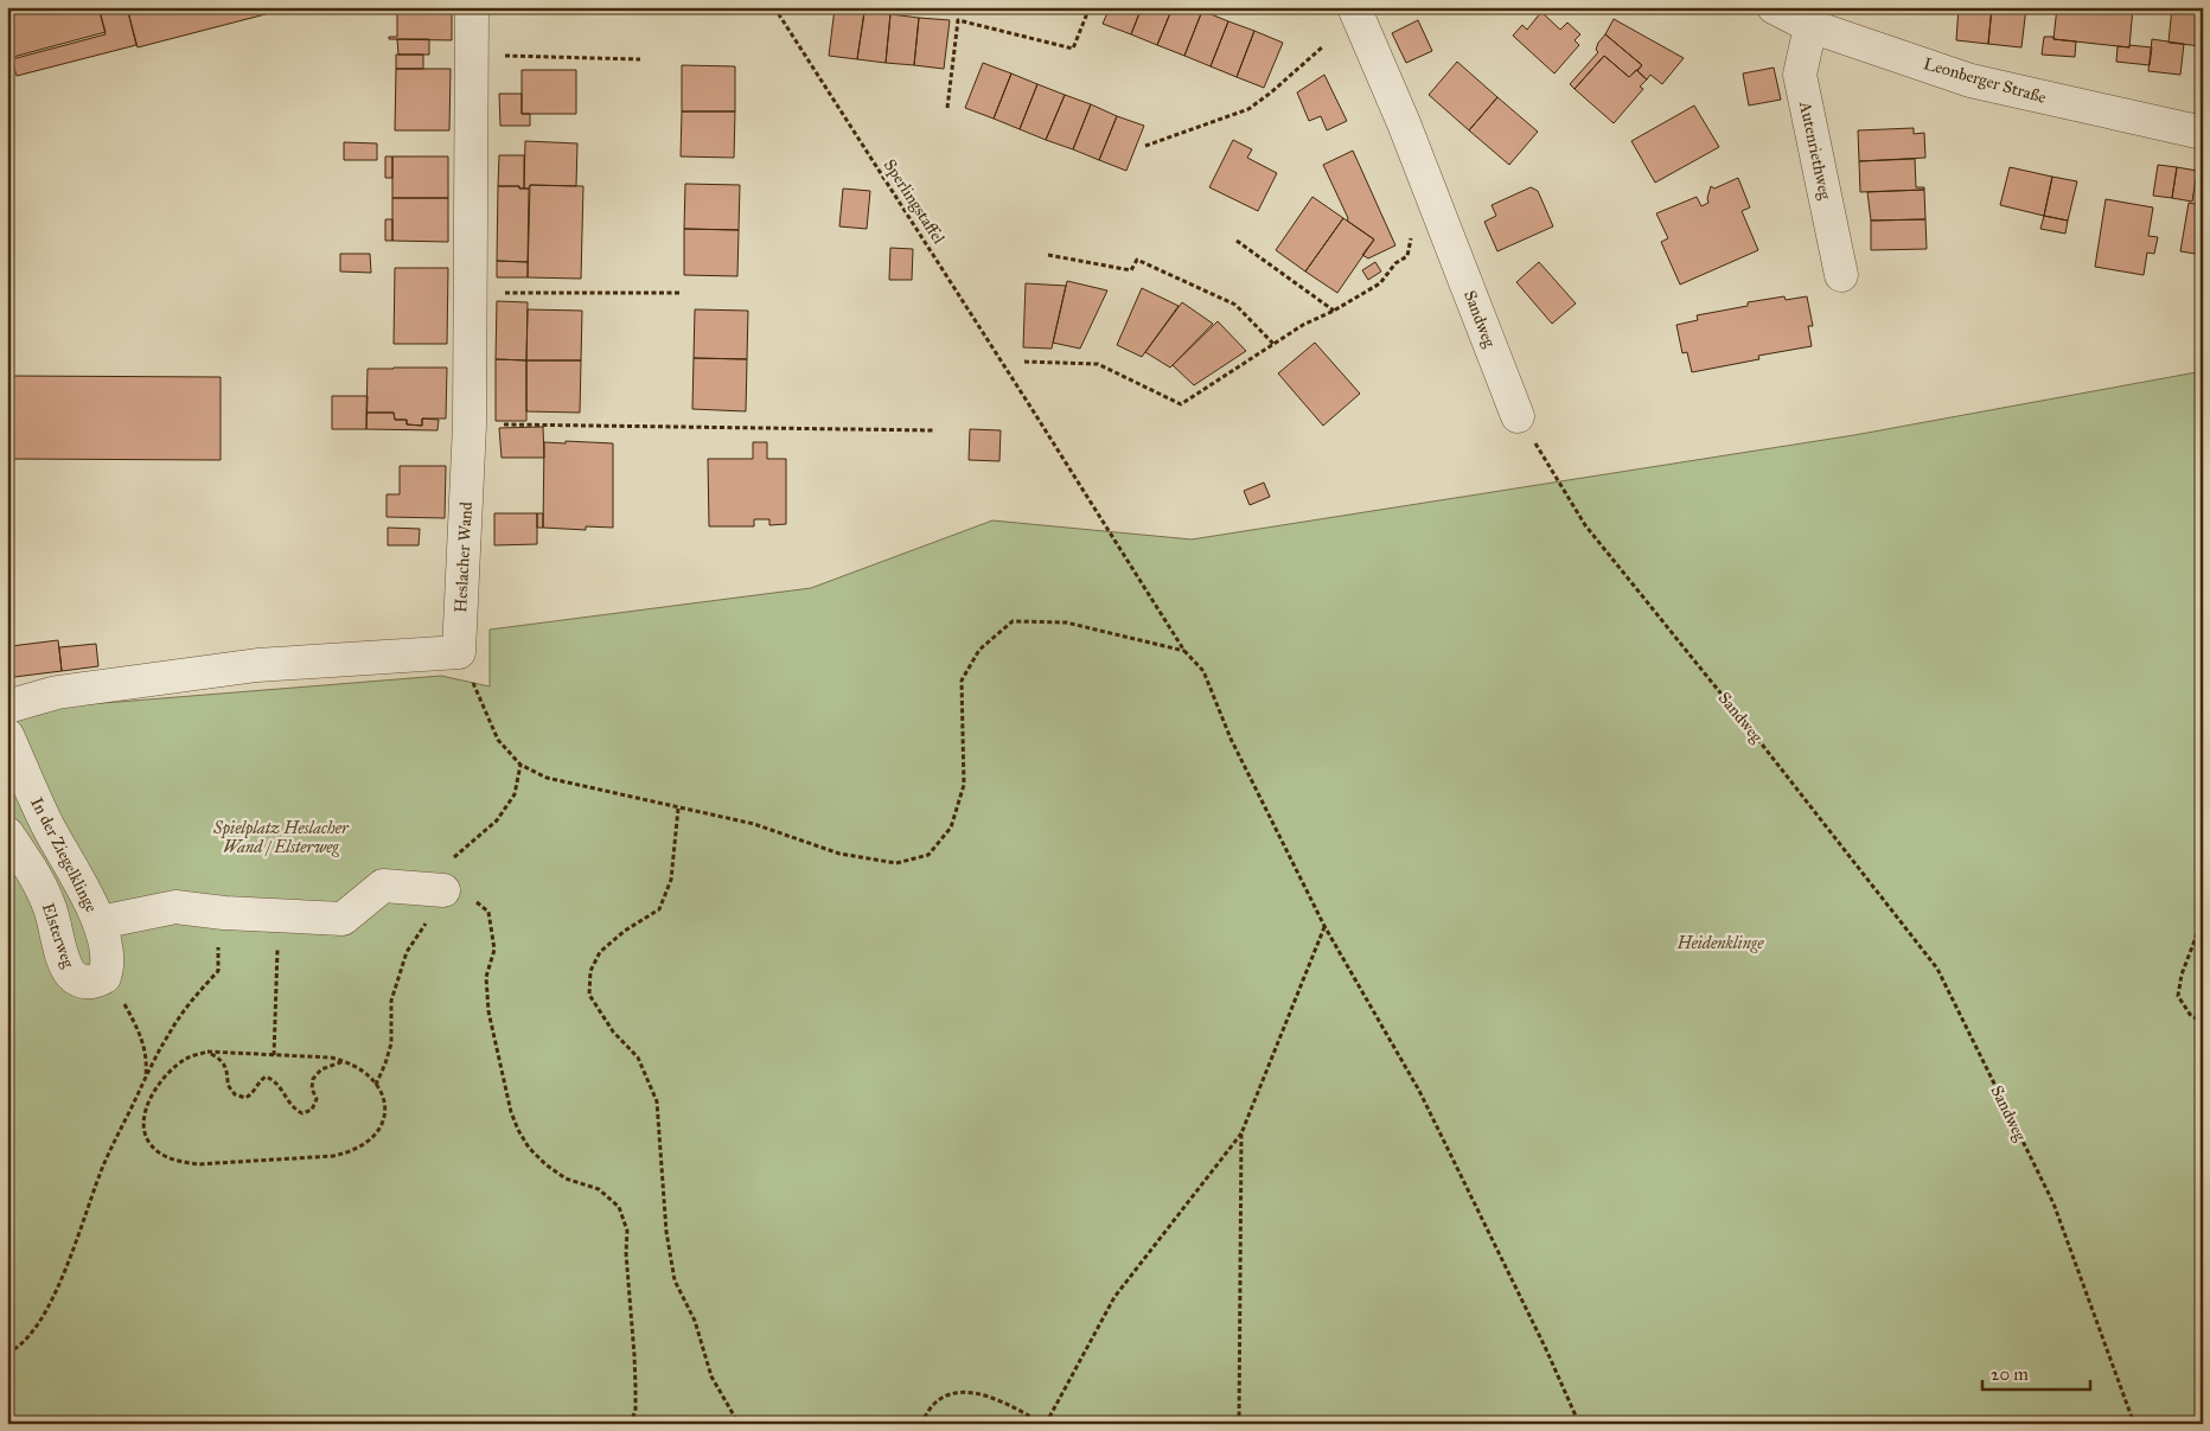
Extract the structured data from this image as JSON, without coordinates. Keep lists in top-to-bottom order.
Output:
{
  "streets": {
    "street": [
      "Leonberger Straße",
      "Autenriethweg",
      "Sandweg",
      "Heslacher Wand",
      "In der Ziegelklinge",
      "Elsterweg"
    ],
    "path": ["Sperlingstaffel"]
  },
  "crossings": [
    ["Leonberger Straße", "Autenriethweg"],
    ["In der Ziegelklinge", "Elsterweg"]
  ],
  "parks": ["Spielplatz Heslacher Wand / Elsterweg", "Heidenklinge"],
  "scale_bar": "20 m"
}
